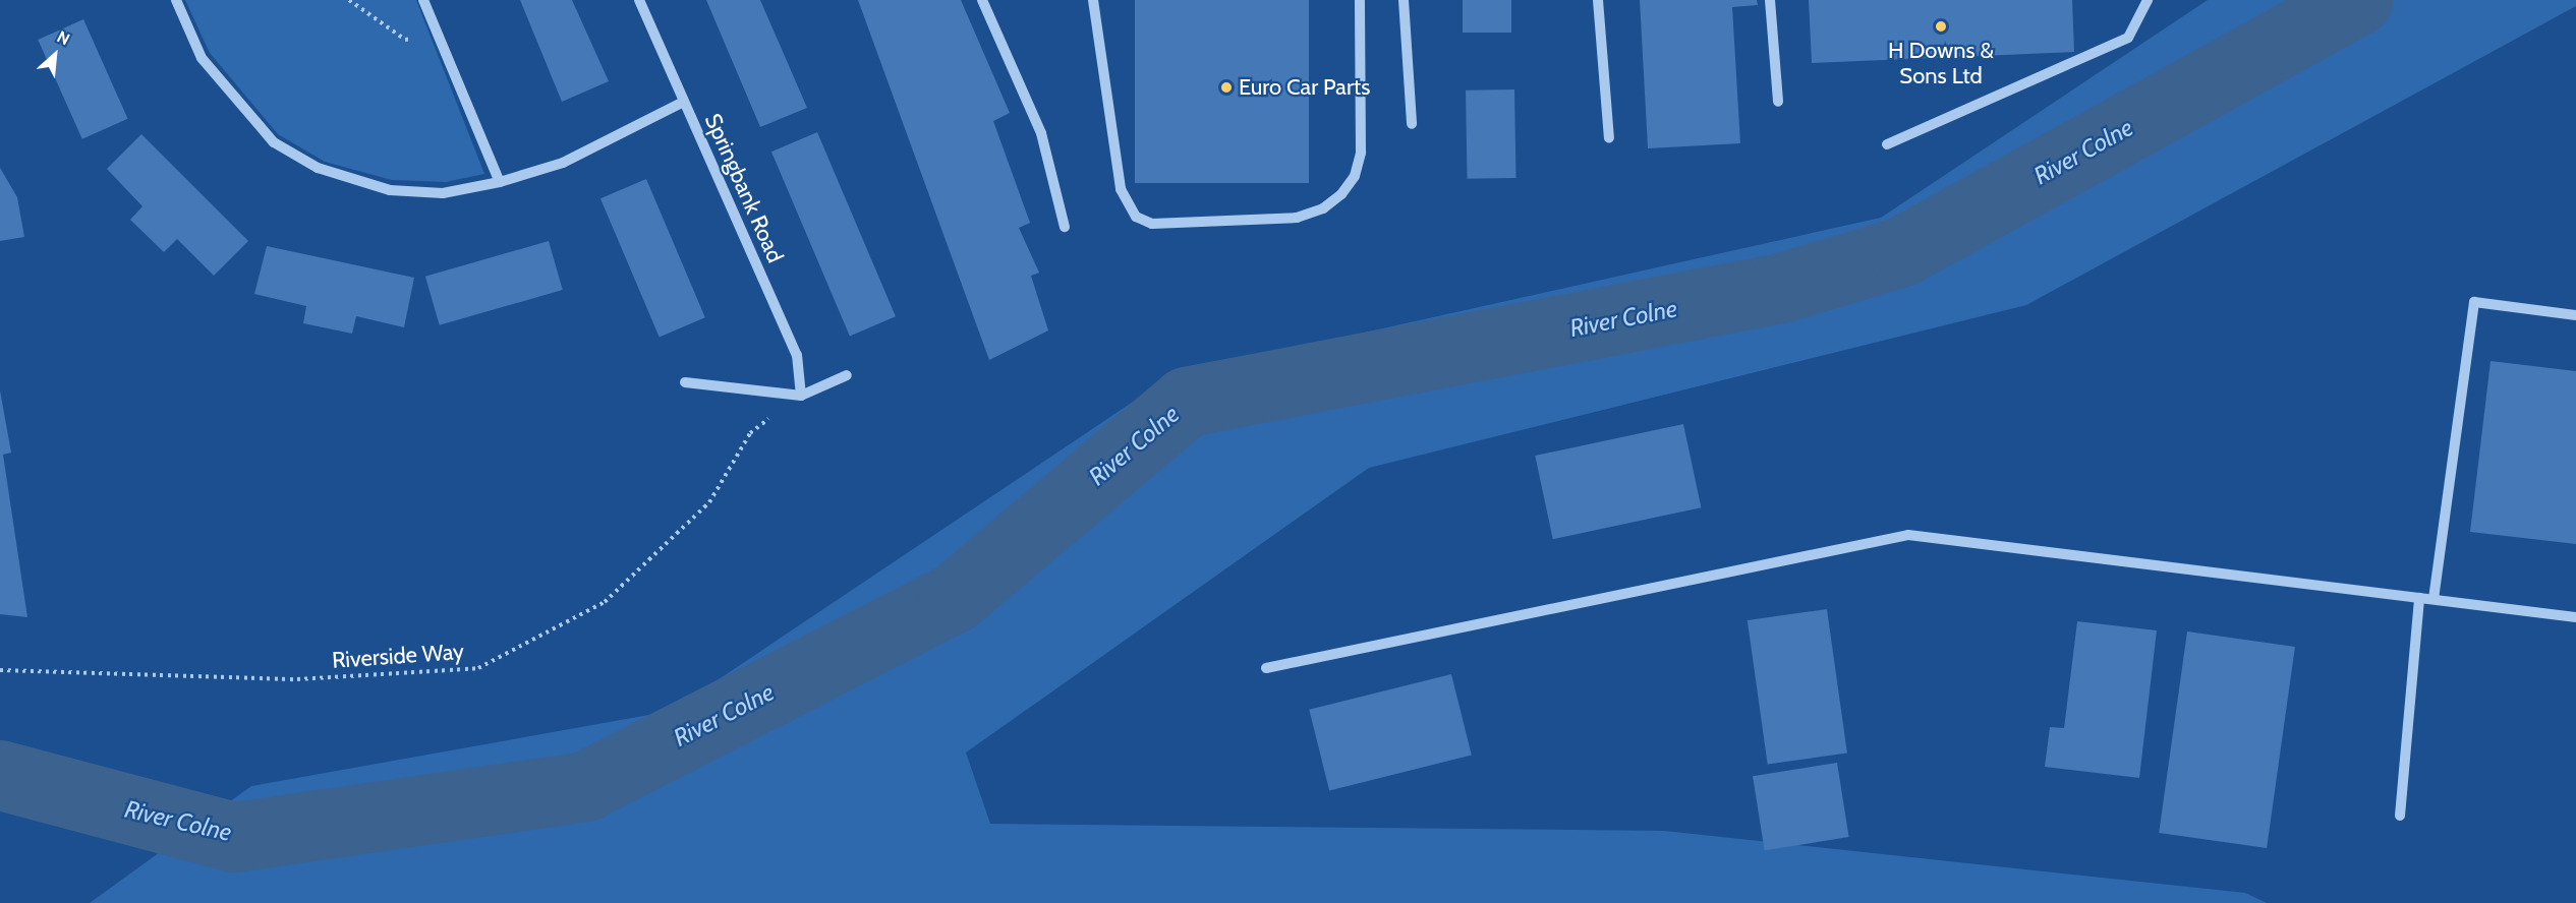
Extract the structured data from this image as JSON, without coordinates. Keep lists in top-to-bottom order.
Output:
{
  "streets": {
    "street": ["Springbank Road"],
    "path": ["Riverside Way"]
  },
  "crossings": [
    ["Springbank Road", "Riverside Way"]
  ],
  "water": ["River Colne"],
  "places": ["H Downs & Sons Ltd", "Euro Car Parts"],
  "north": "top right"
}
